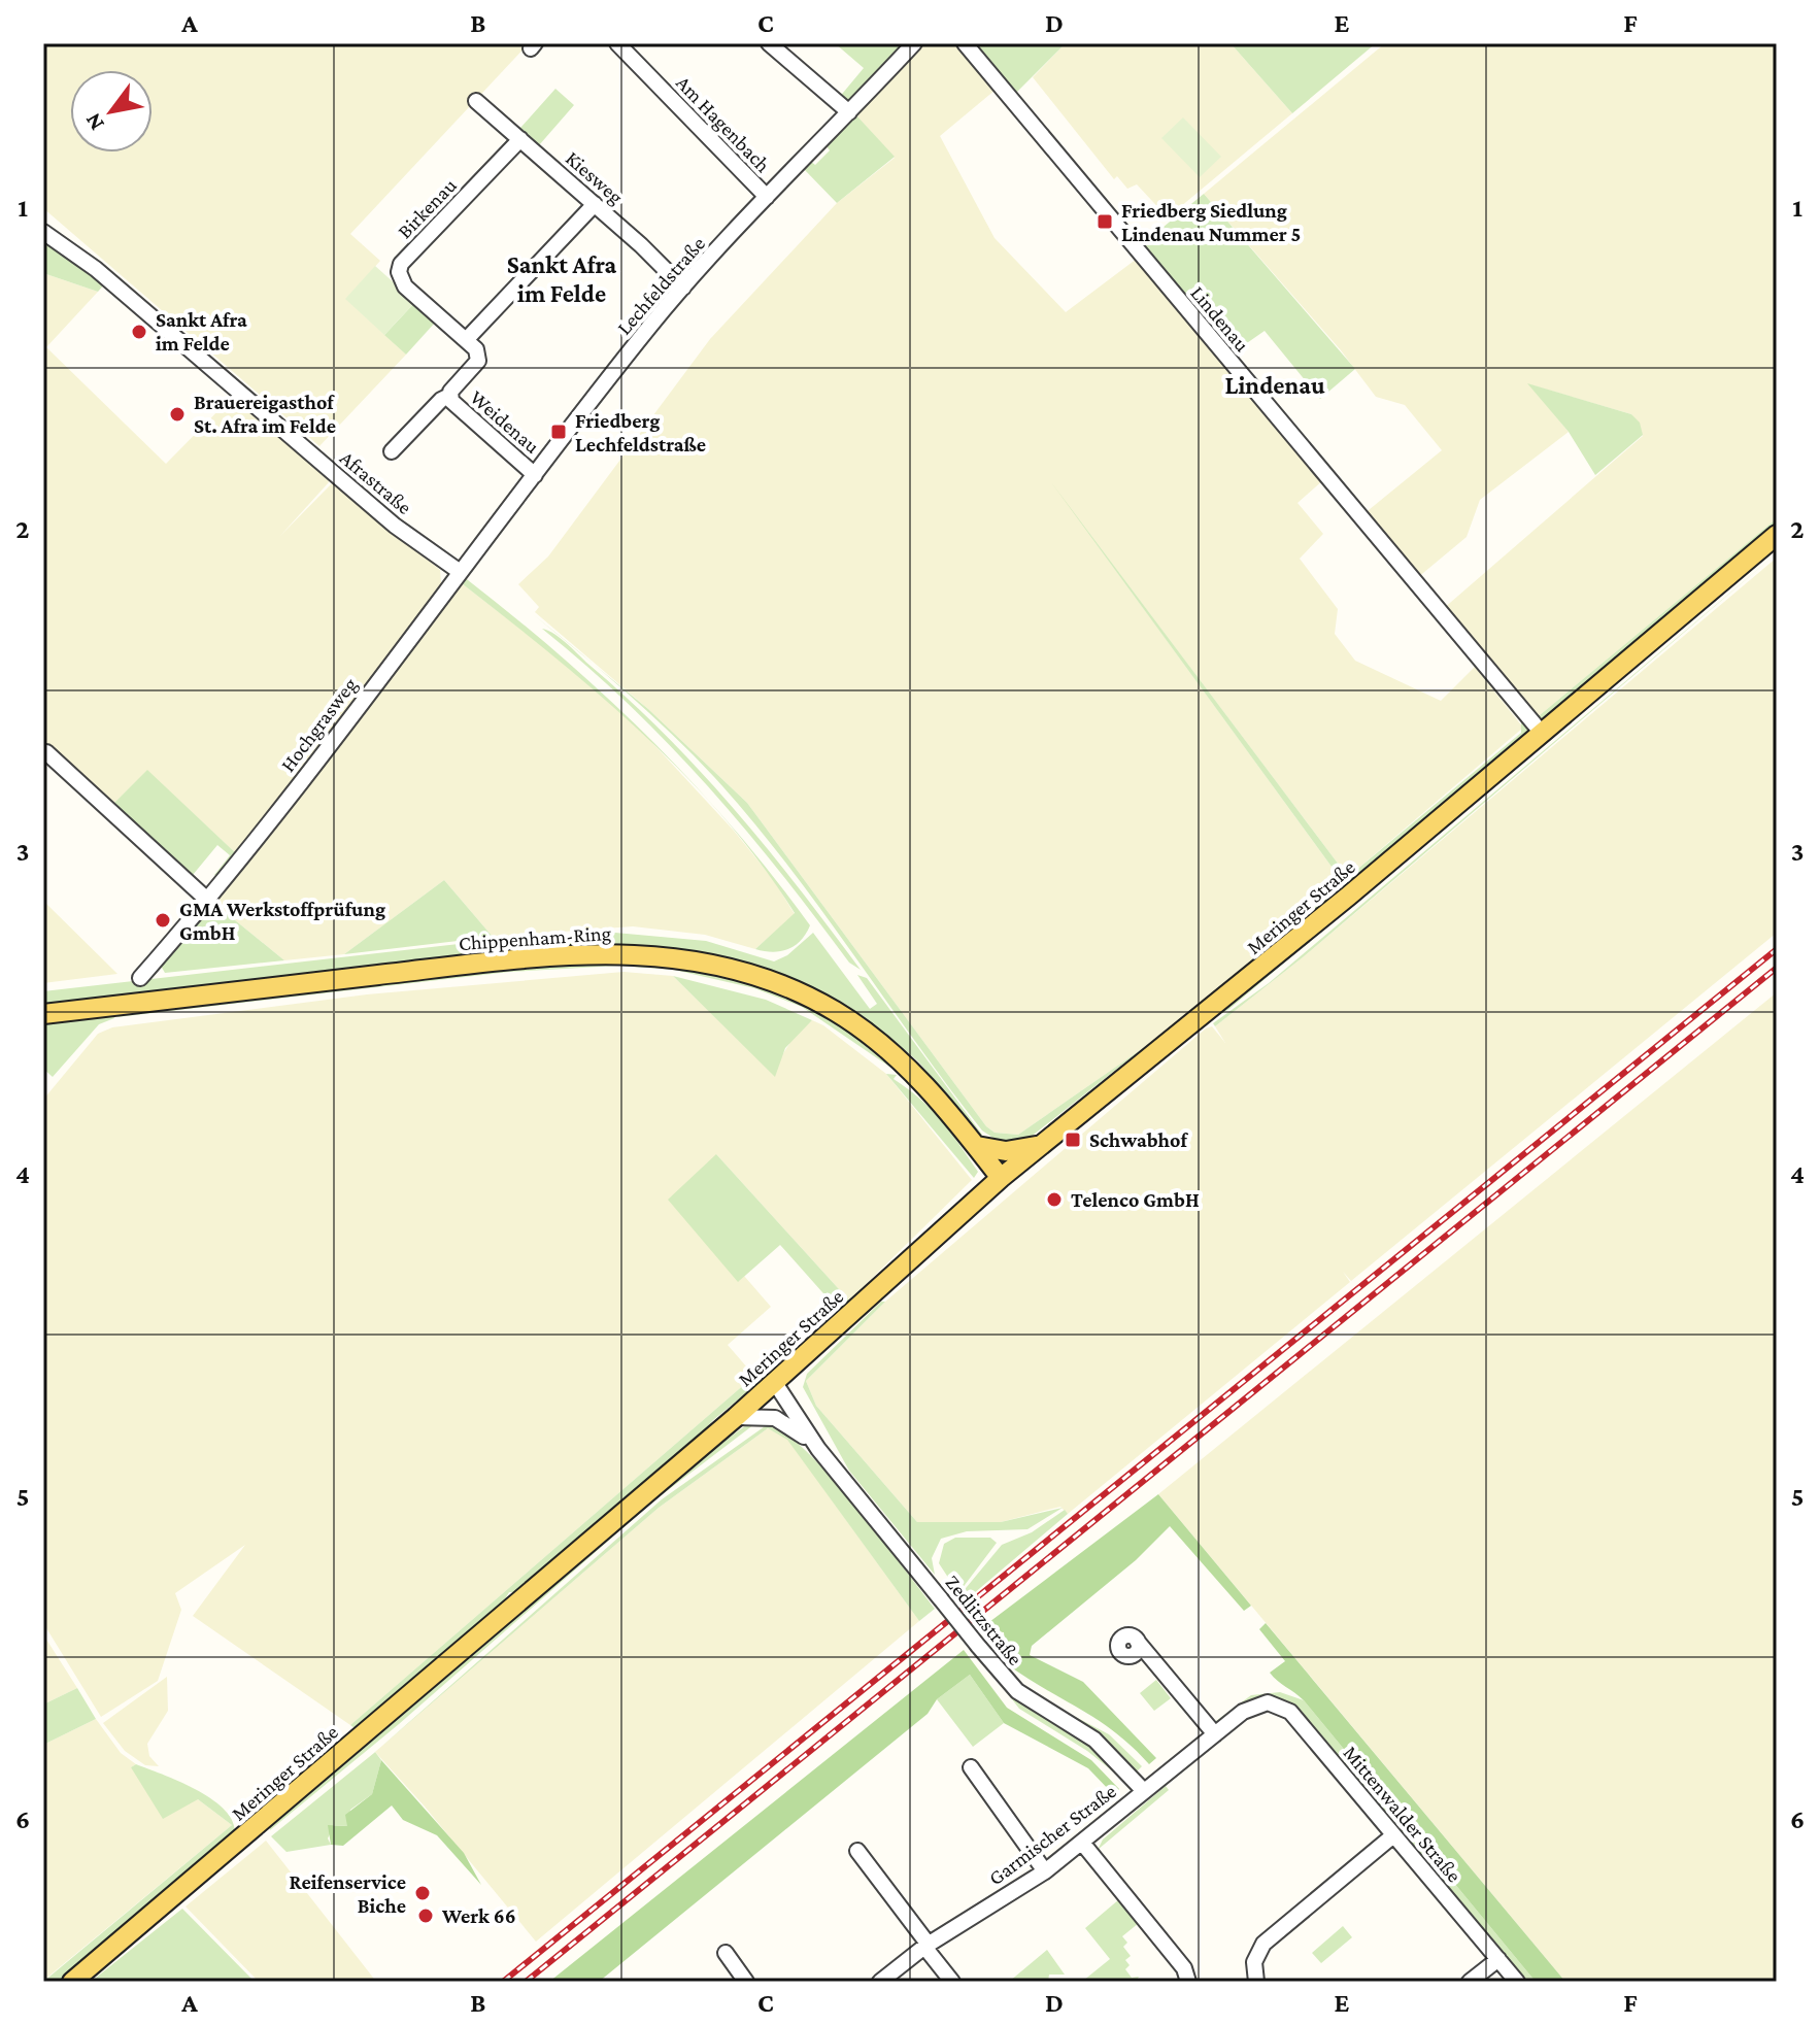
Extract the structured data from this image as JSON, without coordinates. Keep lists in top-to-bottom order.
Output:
{
  "streets": {
    "main road": ["Meringer Straße", "Chippenham-Ring"],
    "street": [
      "Am Hagenbach",
      "Kiesweg",
      "Birkenau",
      "Lechfeldstraße",
      "Lindenau",
      "Weidenau",
      "Afrastraße",
      "Hochgrasweg",
      "Zedlitzstraße",
      "Mittenwalder Straße",
      "Garmischer Straße"
    ]
  },
  "crossings": [
    ["Am Hagenbach", "Lechfeldstraße"],
    ["Kiesweg", "Birkenau"],
    ["Kiesweg", "Lechfeldstraße"],
    ["Birkenau", "Weidenau"],
    ["Lechfeldstraße", "Weidenau"],
    ["Lechfeldstraße", "Afrastraße"],
    ["Lechfeldstraße", "Hochgrasweg"],
    ["Lindenau", "Meringer Straße"],
    ["Afrastraße", "Hochgrasweg"],
    ["Meringer Straße", "Chippenham-Ring"],
    ["Meringer Straße", "Zedlitzstraße"],
    ["Zedlitzstraße", "Garmischer Straße"],
    ["Mittenwalder Straße", "Garmischer Straße"]
  ],
  "districts": ["Sankt Afra im Felde", "Lindenau"],
  "places": {
    "transit": ["Friedberg Siedlung Lindenau Nummer 5", "Friedberg Lechfeldstraße", "Schwabhof"],
    "other": [
      "Sankt Afra im Felde",
      "Brauereigasthof St. Afra im Felde",
      "GMA Werkstoffprüfung GmbH",
      "Telenco GmbH",
      "Reifenservice Biche",
      "Werk 66"
    ]
  },
  "north": "bottom left",
  "grid": {
    "columns": [
      "A",
      "B",
      "C",
      "D",
      "E",
      "F"
    ],
    "rows": [
      "1",
      "2",
      "3",
      "4",
      "5",
      "6"
    ]
  }
}
